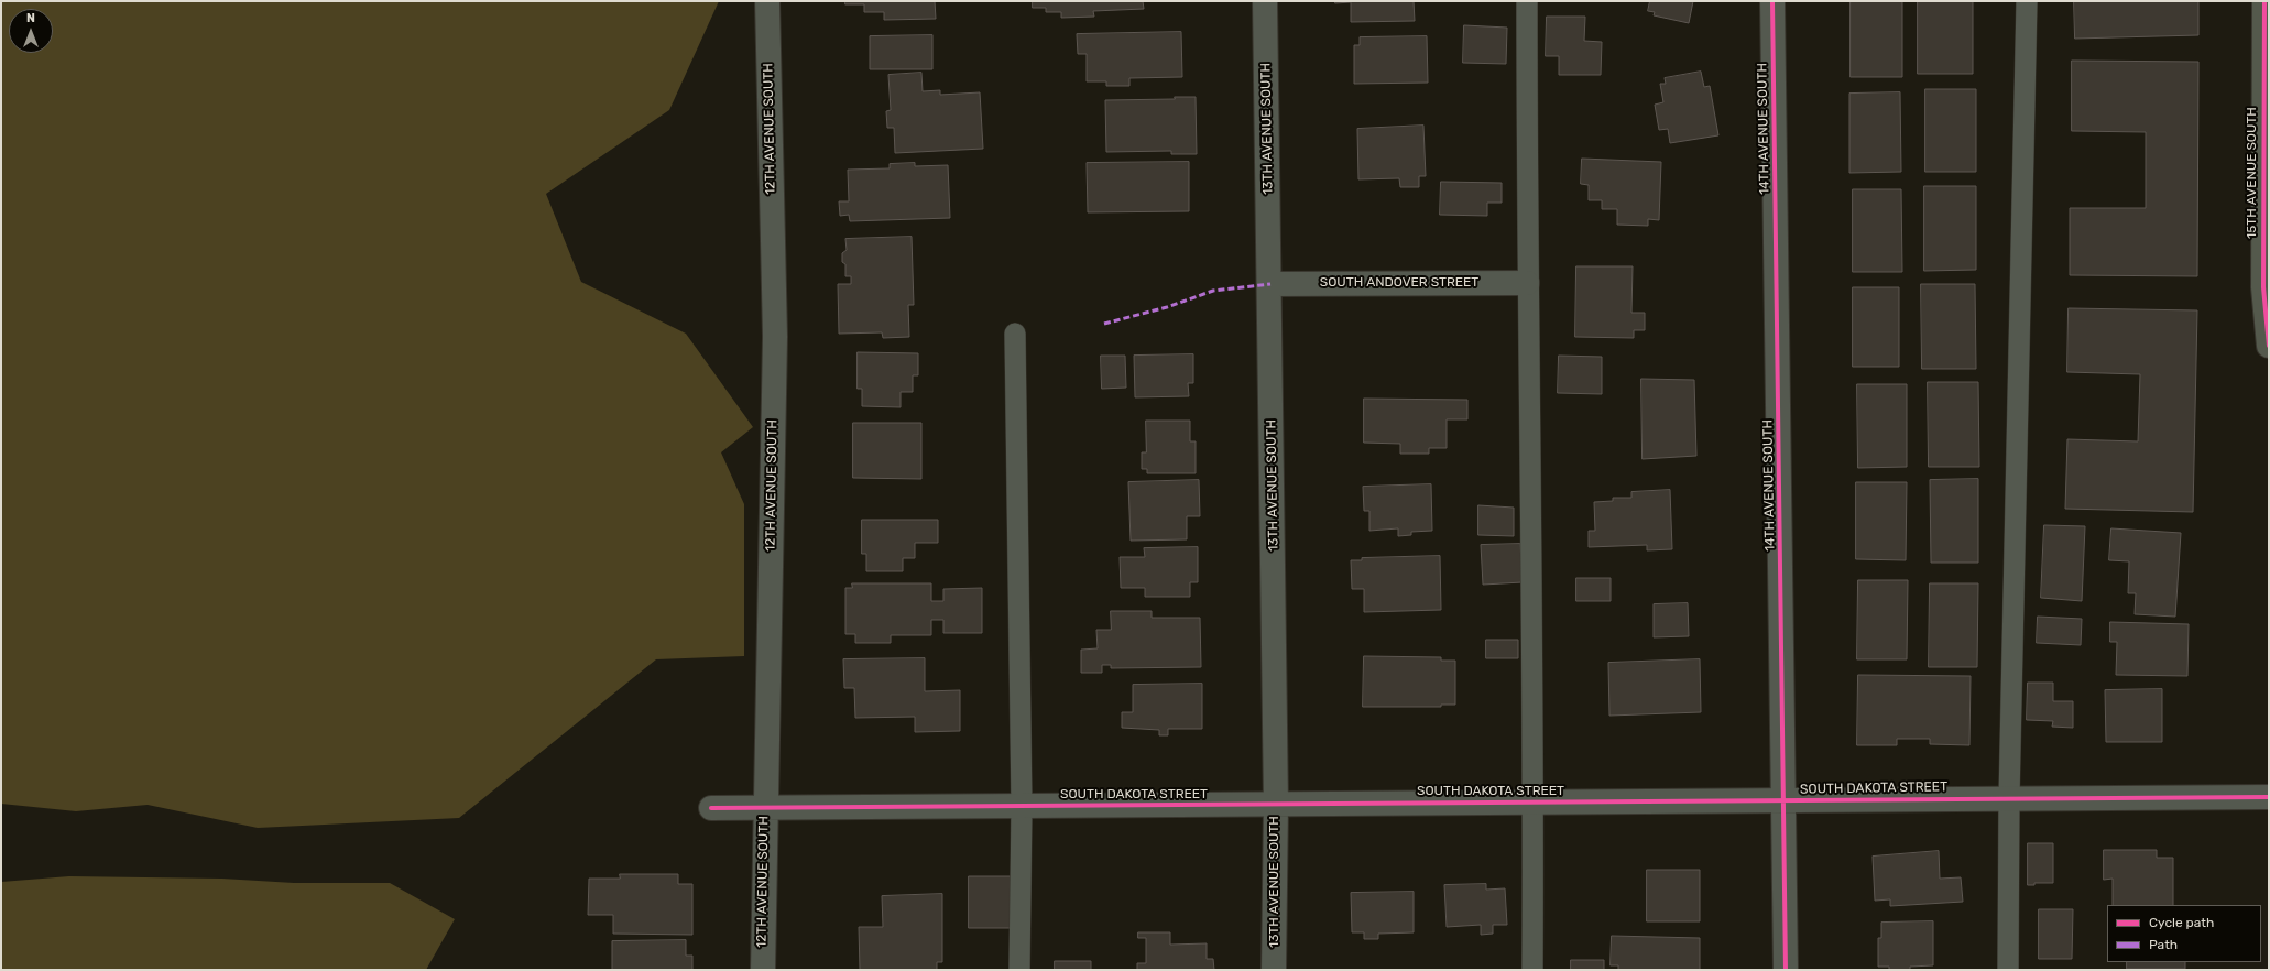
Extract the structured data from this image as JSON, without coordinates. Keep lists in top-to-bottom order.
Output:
{
  "streets": {
    "main road": ["15TH AVENUE SOUTH"],
    "street": [
      "12TH AVENUE SOUTH",
      "13TH AVENUE SOUTH",
      "14TH AVENUE SOUTH",
      "SOUTH ANDOVER STREET",
      "SOUTH DAKOTA STREET"
    ]
  },
  "crossings": [
    ["12TH AVENUE SOUTH", "SOUTH DAKOTA STREET"],
    ["13TH AVENUE SOUTH", "SOUTH ANDOVER STREET"],
    ["13TH AVENUE SOUTH", "SOUTH DAKOTA STREET"],
    ["14TH AVENUE SOUTH", "SOUTH DAKOTA STREET"]
  ],
  "legend": ["Cycle path", "Path"],
  "north": "top"
}
